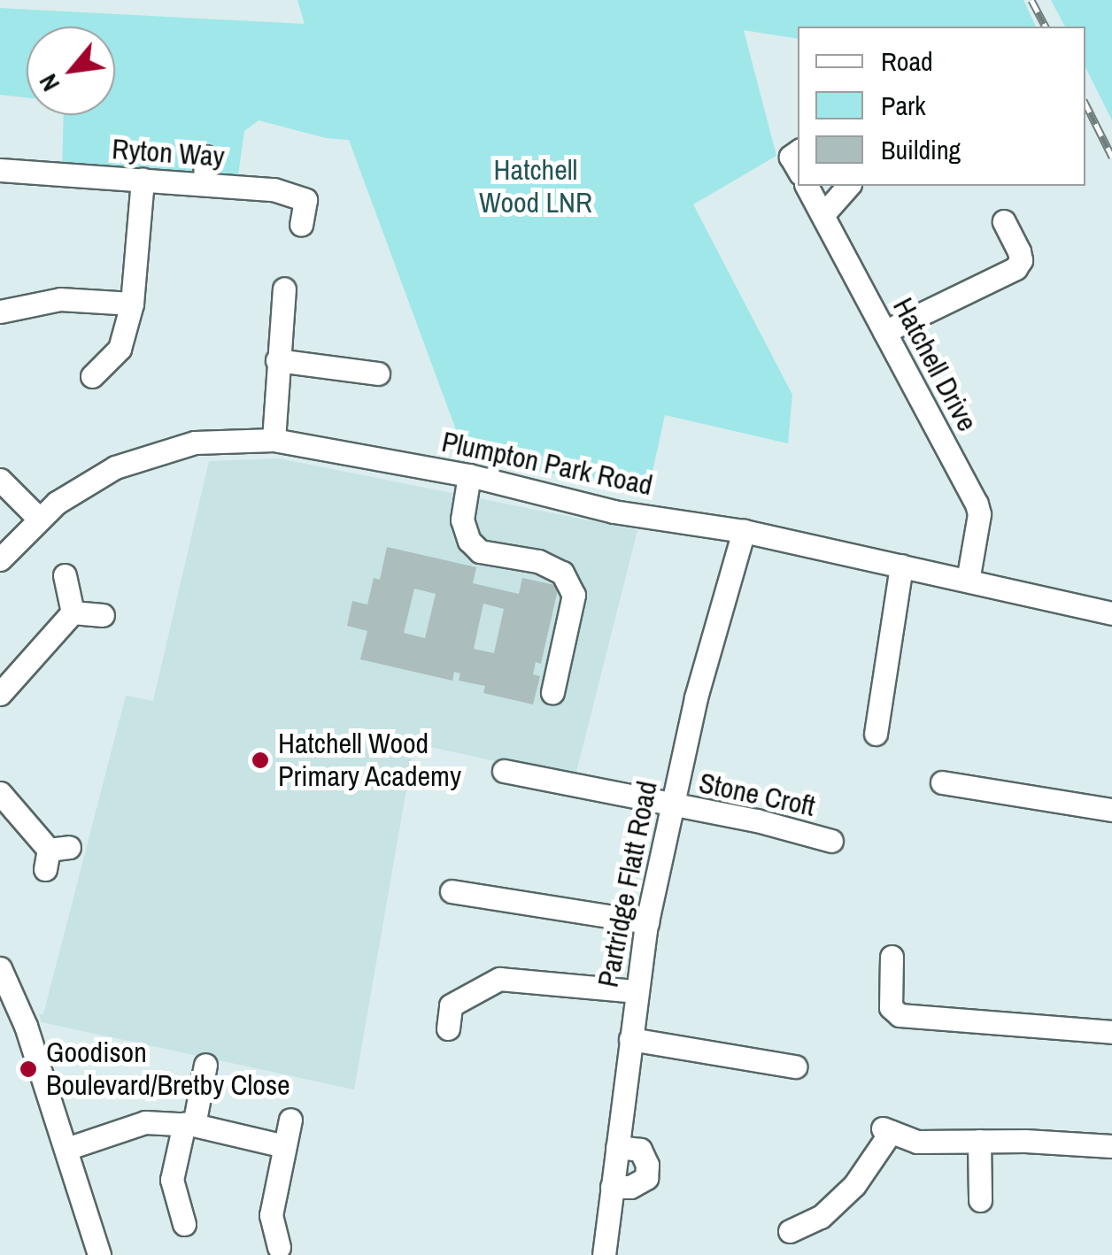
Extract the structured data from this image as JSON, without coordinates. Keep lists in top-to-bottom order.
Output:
{
  "streets": {
    "street": [
      "Ryton Way",
      "Hatchell Drive",
      "Plumpton Park Road",
      "Stone Croft",
      "Partridge Flatt Road"
    ]
  },
  "crossings": [
    ["Hatchell Drive", "Plumpton Park Road"],
    ["Plumpton Park Road", "Partridge Flatt Road"],
    ["Stone Croft", "Partridge Flatt Road"]
  ],
  "parks": ["Hatchell Wood LNR"],
  "places": ["Hatchell Wood Primary Academy", "Goodison Boulevard/Bretby Close"],
  "legend": ["Road", "Park", "Building"],
  "north": "bottom left"
}
